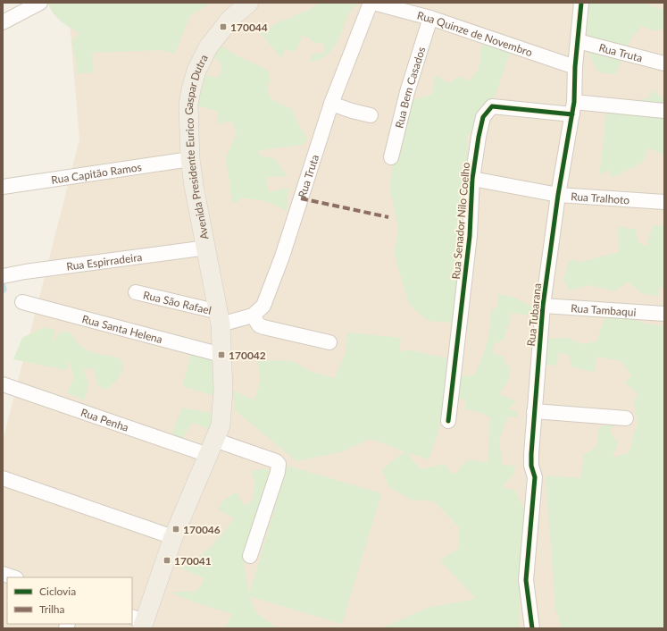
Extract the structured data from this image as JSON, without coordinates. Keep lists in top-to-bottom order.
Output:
{
  "streets": {
    "main road": ["Avenida Presidente Eurico Gaspar Dutra"],
    "street": [
      "Rua Quinze de Novembro",
      "Rua Truta",
      "Rua Bem Casados",
      "Rua Capitão Ramos",
      "Rua Tralhoto",
      "Rua Senador Nilo Coelho",
      "Rua Espirradeira",
      "Rua São Rafael",
      "Rua Tambaqui",
      "Rua Tubarana",
      "Rua Santa Helena",
      "Rua Penha"
    ]
  },
  "crossings": [
    ["Rua Quinze de Novembro", "Rua Bem Casados"],
    ["Rua Quinze de Novembro", "Rua Tubarana"],
    ["Rua Truta", "Rua Tubarana"],
    ["Avenida Presidente Eurico Gaspar Dutra", "Rua Capitão Ramos"],
    ["Avenida Presidente Eurico Gaspar Dutra", "Rua Espirradeira"],
    ["Avenida Presidente Eurico Gaspar Dutra", "Rua São Rafael"],
    ["Avenida Presidente Eurico Gaspar Dutra", "Rua Santa Helena"],
    ["Avenida Presidente Eurico Gaspar Dutra", "Rua Penha"],
    ["Rua Tralhoto", "Rua Senador Nilo Coelho"],
    ["Rua Tralhoto", "Rua Tubarana"],
    ["Rua Senador Nilo Coelho", "Rua Tubarana"],
    ["Rua Tambaqui", "Rua Tubarana"]
  ],
  "places": {
    "transit": [
      "170044",
      "170042",
      "170046",
      "170041"
    ]
  },
  "legend": ["Ciclovia", "Trilha"]
}
